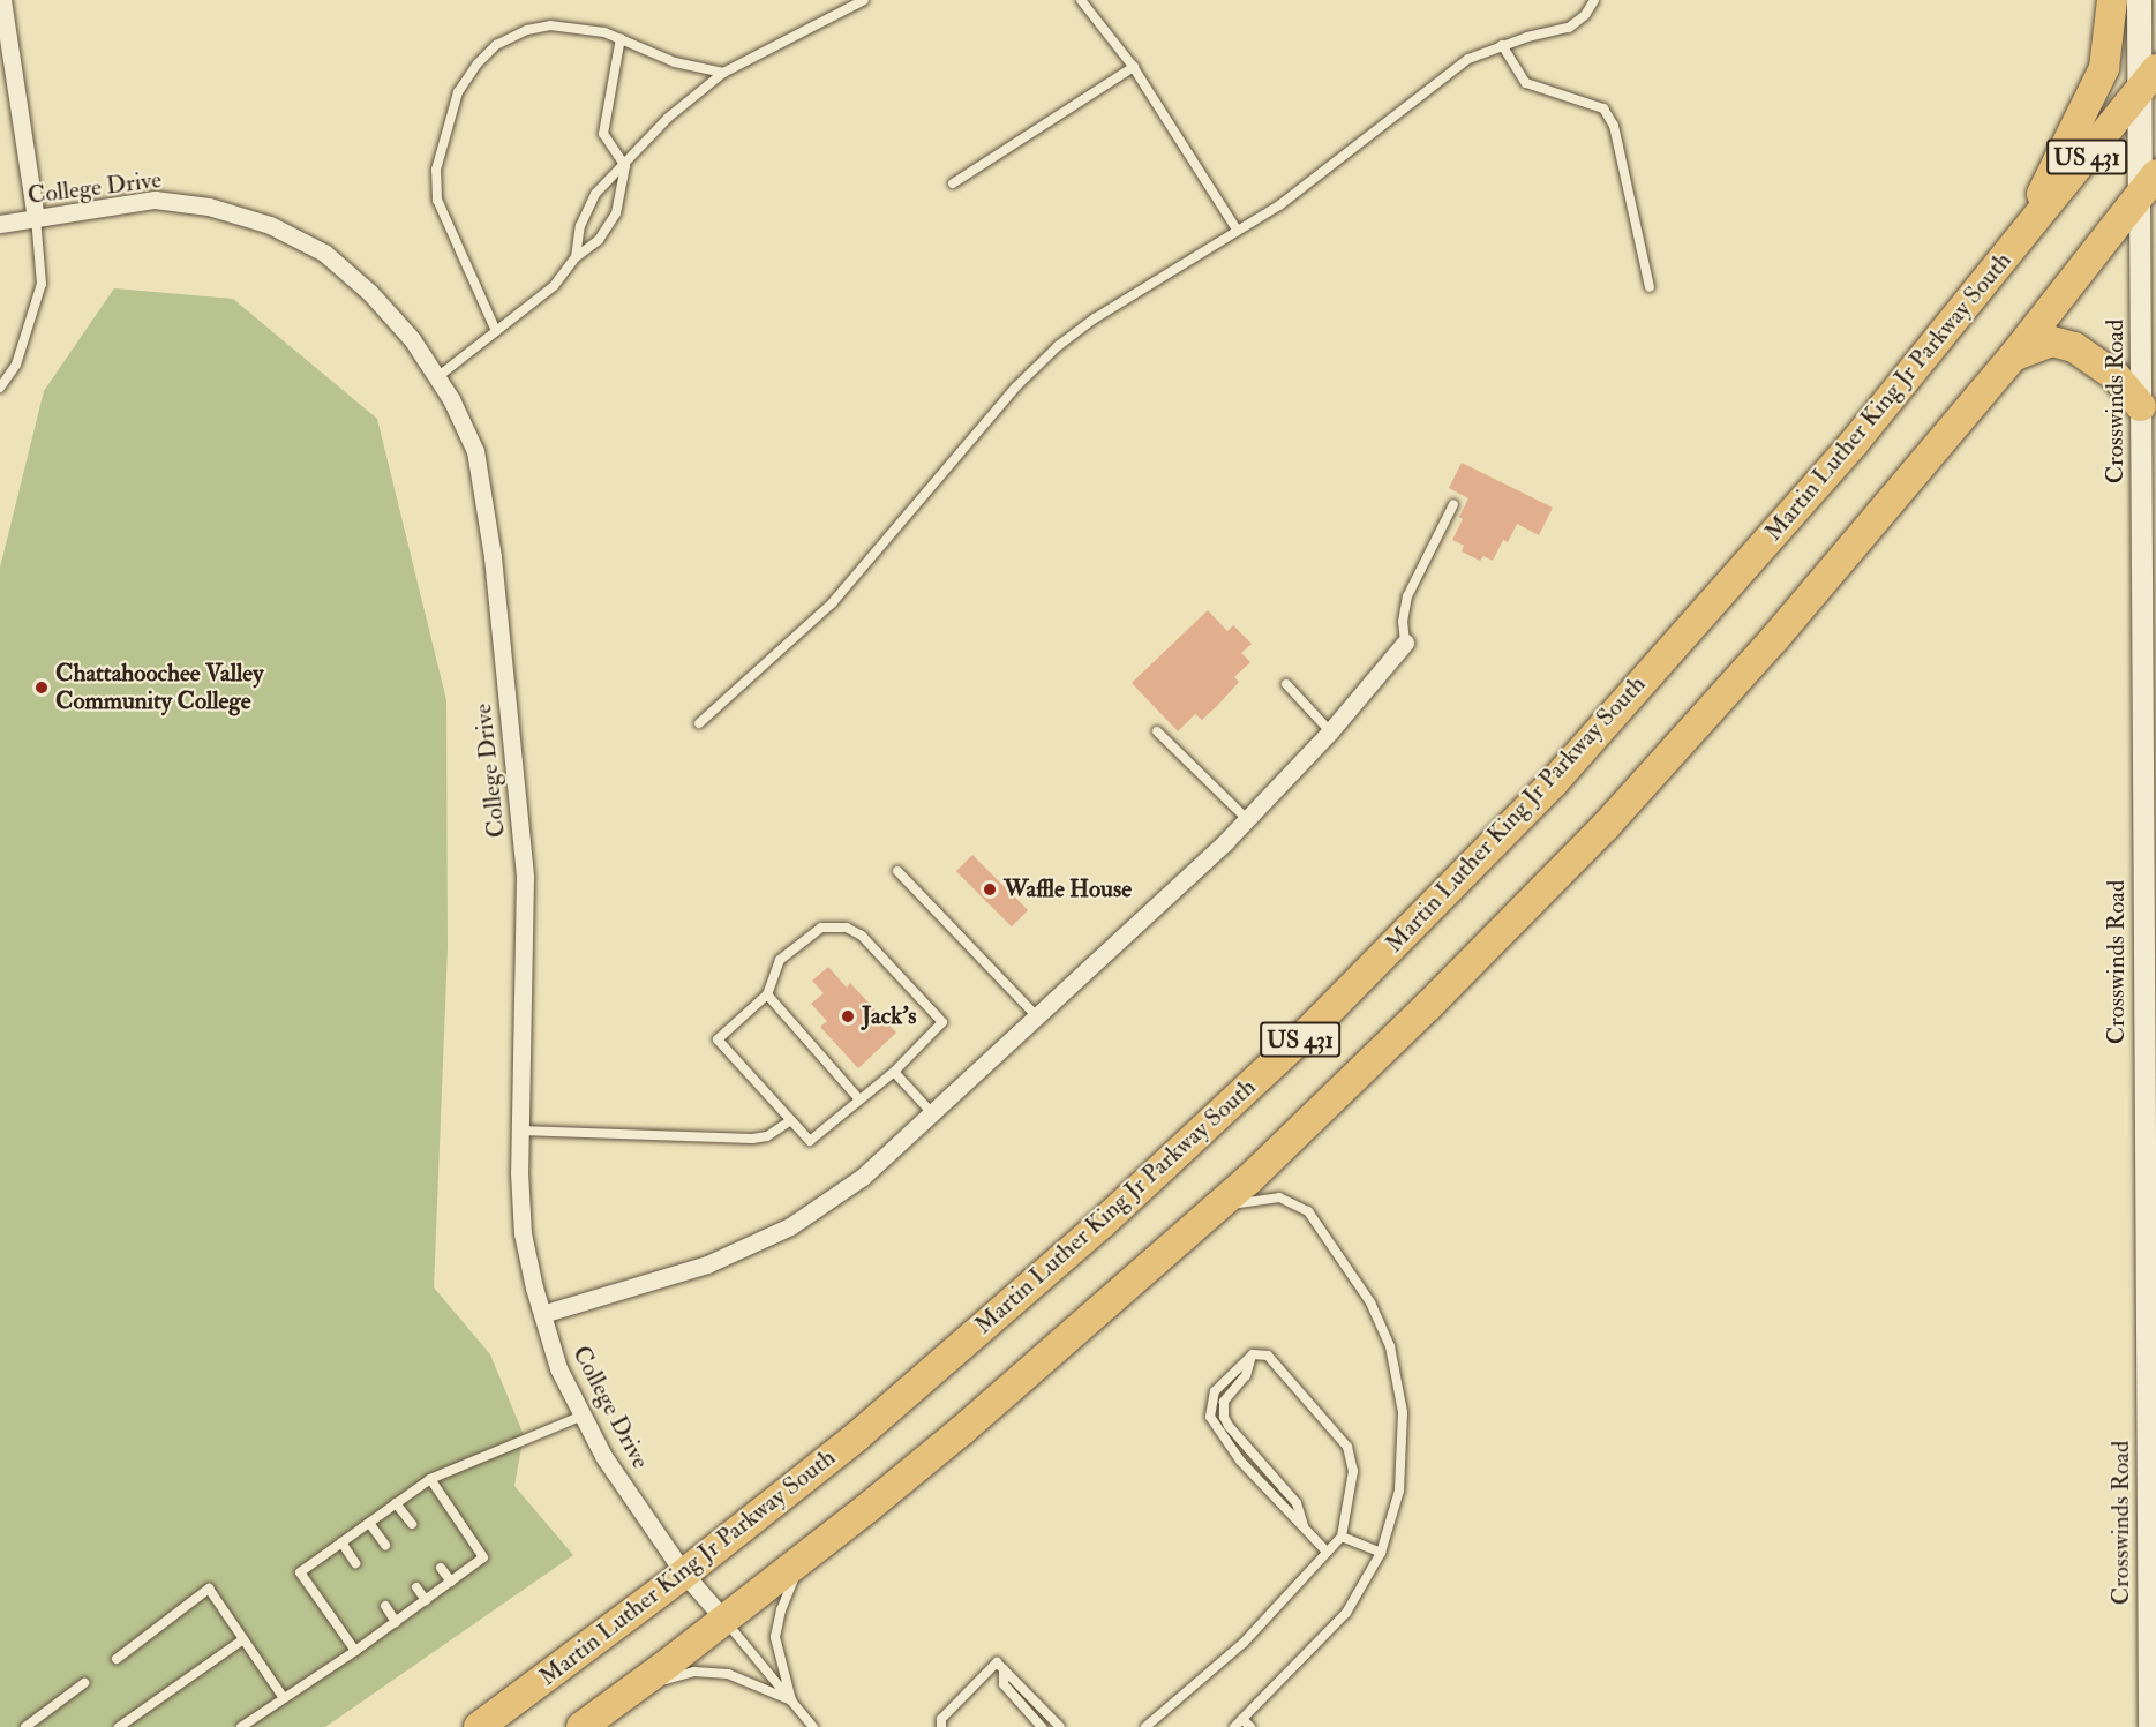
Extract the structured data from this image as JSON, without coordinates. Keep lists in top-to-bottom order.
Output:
{
  "streets": {
    "highway": ["US 431", "Martin Luther King Jr Parkway South"],
    "street": ["College Drive", "Crosswinds Road"]
  },
  "crossings": [
    ["US 431", "College Drive"],
    ["US 431", "Martin Luther King Jr Parkway South"],
    ["US 431", "Crosswinds Road"],
    ["College Drive", "Martin Luther King Jr Parkway South"]
  ],
  "places": ["Chattahoochee Valley Community College", "Waffle House", "Jack's"]
}
